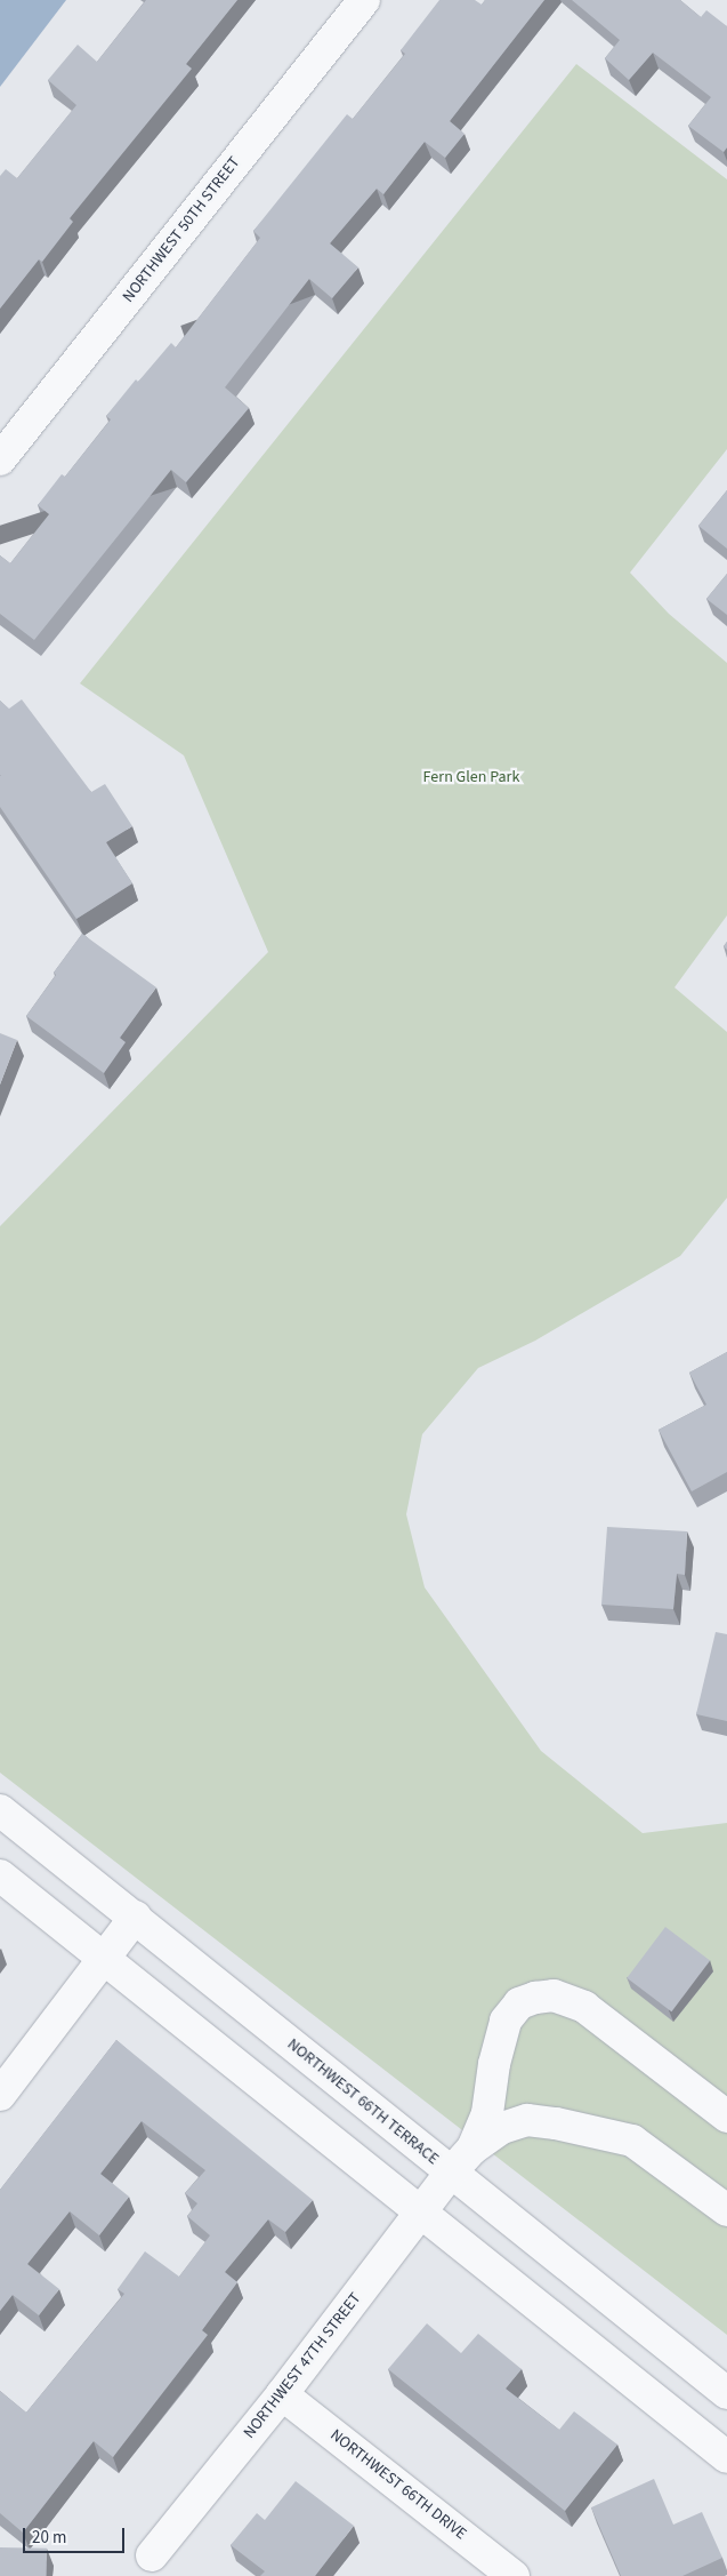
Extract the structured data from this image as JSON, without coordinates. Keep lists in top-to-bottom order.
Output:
{
  "streets": {
    "street": [
      "NORTHWEST 50TH STREET",
      "NORTHWEST 66TH TERRACE",
      "NORTHWEST 47TH STREET",
      "NORTHWEST 66TH DRIVE"
    ]
  },
  "crossings": [
    ["NORTHWEST 66TH TERRACE", "NORTHWEST 47TH STREET"],
    ["NORTHWEST 47TH STREET", "NORTHWEST 66TH DRIVE"]
  ],
  "parks": ["Fern Glen Park"],
  "scale_bar": "20 m"
}
